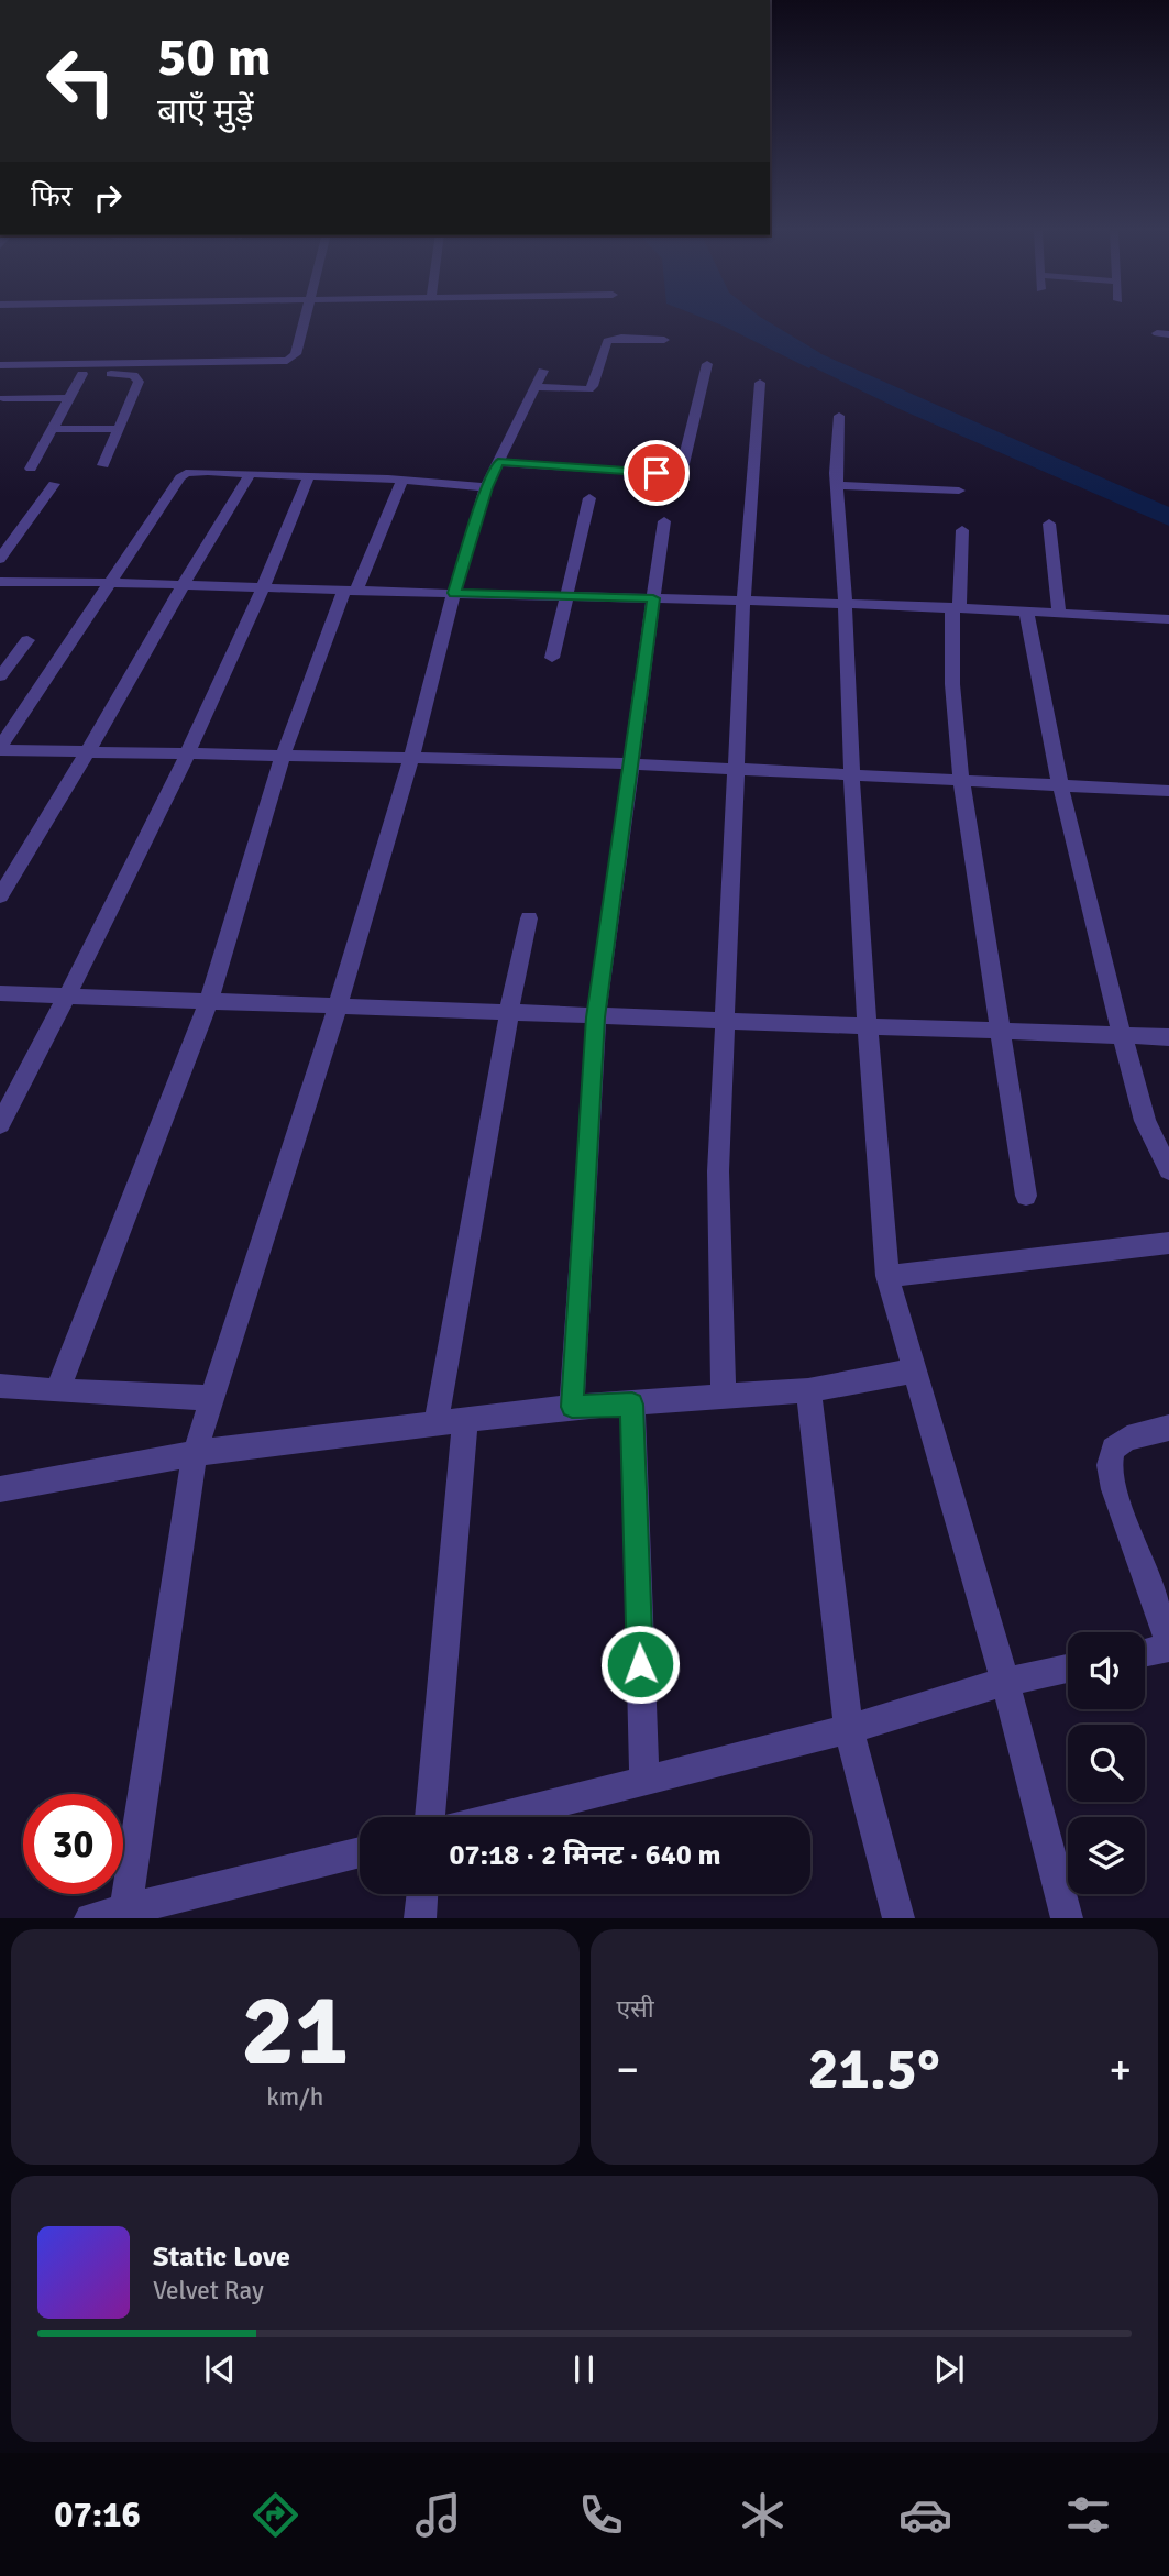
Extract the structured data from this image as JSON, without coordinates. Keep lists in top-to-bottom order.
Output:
{
  "page": {
    "turn": ["50 m", "बाएँ मुड़ें"],
    "then": "फिर",
    "limit": "30",
    "trip": "07:18 · 2 मिनट · 640 m",
    "tile": [
      ["21", "km/h"],
      "एसी"
    ],
    "heat": ["−", "21.5°", "+"],
    "song": ["Static Love", "Velvet Ray"],
    "tabs": "07:16"
  }
}
